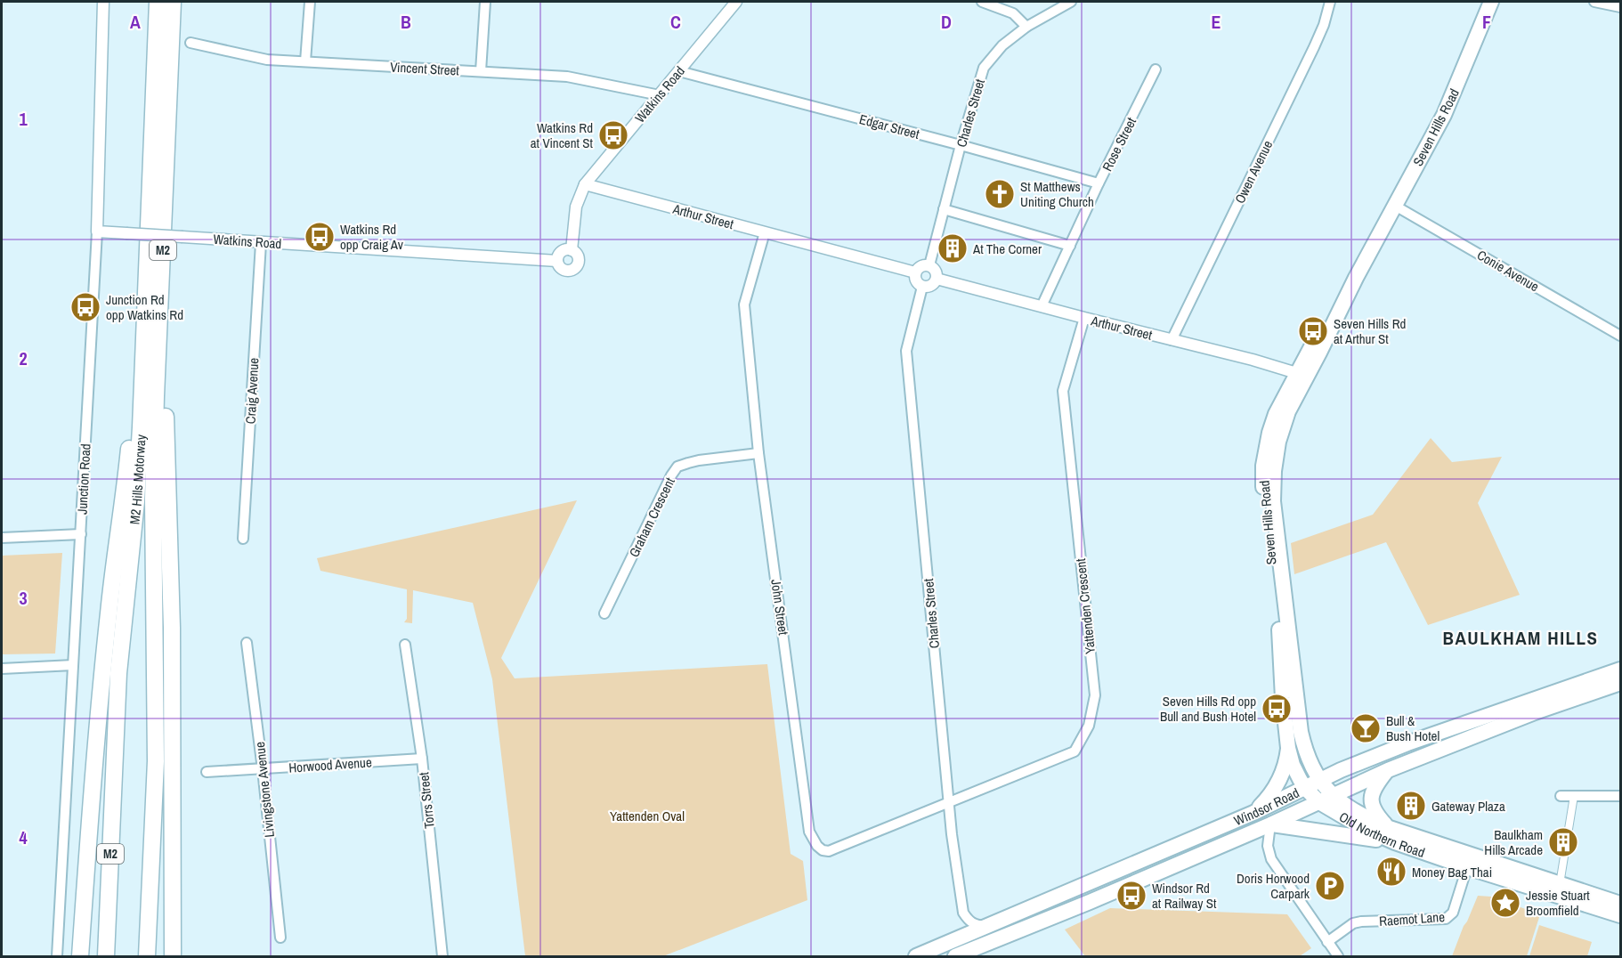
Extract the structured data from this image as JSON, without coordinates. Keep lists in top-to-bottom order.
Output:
{
  "streets": {
    "highway": ["M2", "M2 Hills Motorway"],
    "main road": ["Seven Hills Road", "Windsor Road", "Old Northern Road"],
    "street": [
      "Vincent Street",
      "Watkins Road",
      "Charles Street",
      "Edgar Street",
      "Rose Street",
      "Owen Avenue",
      "Arthur Street",
      "Conie Avenue",
      "Craig Avenue",
      "Junction Road",
      "Graham Crescent",
      "Yattenden Crescent",
      "John Street",
      "Horwood Avenue",
      "Livingstone Avenue",
      "Torrs Street",
      "Raemot Lane"
    ]
  },
  "crossings": [
    ["Vincent Street", "Watkins Road"],
    ["Watkins Road", "Edgar Street"],
    ["Watkins Road", "Arthur Street"],
    ["Watkins Road", "Craig Avenue"],
    ["Watkins Road", "Junction Road"],
    ["Charles Street", "Edgar Street"],
    ["Charles Street", "Arthur Street"],
    ["Charles Street", "Yattenden Crescent"],
    ["Charles Street", "John Street"],
    ["Charles Street", "Windsor Road"],
    ["Edgar Street", "Rose Street"],
    ["Seven Hills Road", "Arthur Street"],
    ["Seven Hills Road", "Conie Avenue"],
    ["Seven Hills Road", "Windsor Road"],
    ["Seven Hills Road", "Old Northern Road"],
    ["Rose Street", "Arthur Street"],
    ["Owen Avenue", "Arthur Street"],
    ["Arthur Street", "Yattenden Crescent"],
    ["Arthur Street", "John Street"],
    ["Graham Crescent", "John Street"],
    ["Yattenden Crescent", "John Street"],
    ["Horwood Avenue", "Livingstone Avenue"],
    ["Horwood Avenue", "Torrs Street"],
    ["Windsor Road", "Old Northern Road"],
    ["Old Northern Road", "Raemot Lane"]
  ],
  "districts": ["BAULKHAM HILLS"],
  "parks": ["Yattenden Oval"],
  "places": {
    "bus stop": [
      "Watkins Rd at Vincent St",
      "Watkins Rd opp Craig Av",
      "Junction Rd opp Watkins Rd",
      "Seven Hills Rd at Arthur St",
      "Seven Hills Rd opp Bull and Bush Hotel",
      "Windsor Rd at Railway St"
    ],
    "church": ["St Matthews Uniting Church"],
    "building": ["At The Corner", "Gateway Plaza", "Baulkham Hills Arcade"],
    "bar": ["Bull & Bush Hotel"],
    "restaurant": ["Money Bag Thai"],
    "parking": ["Doris Horwood Carpark"],
    "place": ["Jessie Stuart Broomfield"]
  },
  "grid": {
    "columns": [
      "A",
      "B",
      "C",
      "D",
      "E",
      "F"
    ],
    "rows": [
      "1",
      "2",
      "3",
      "4"
    ]
  }
}
